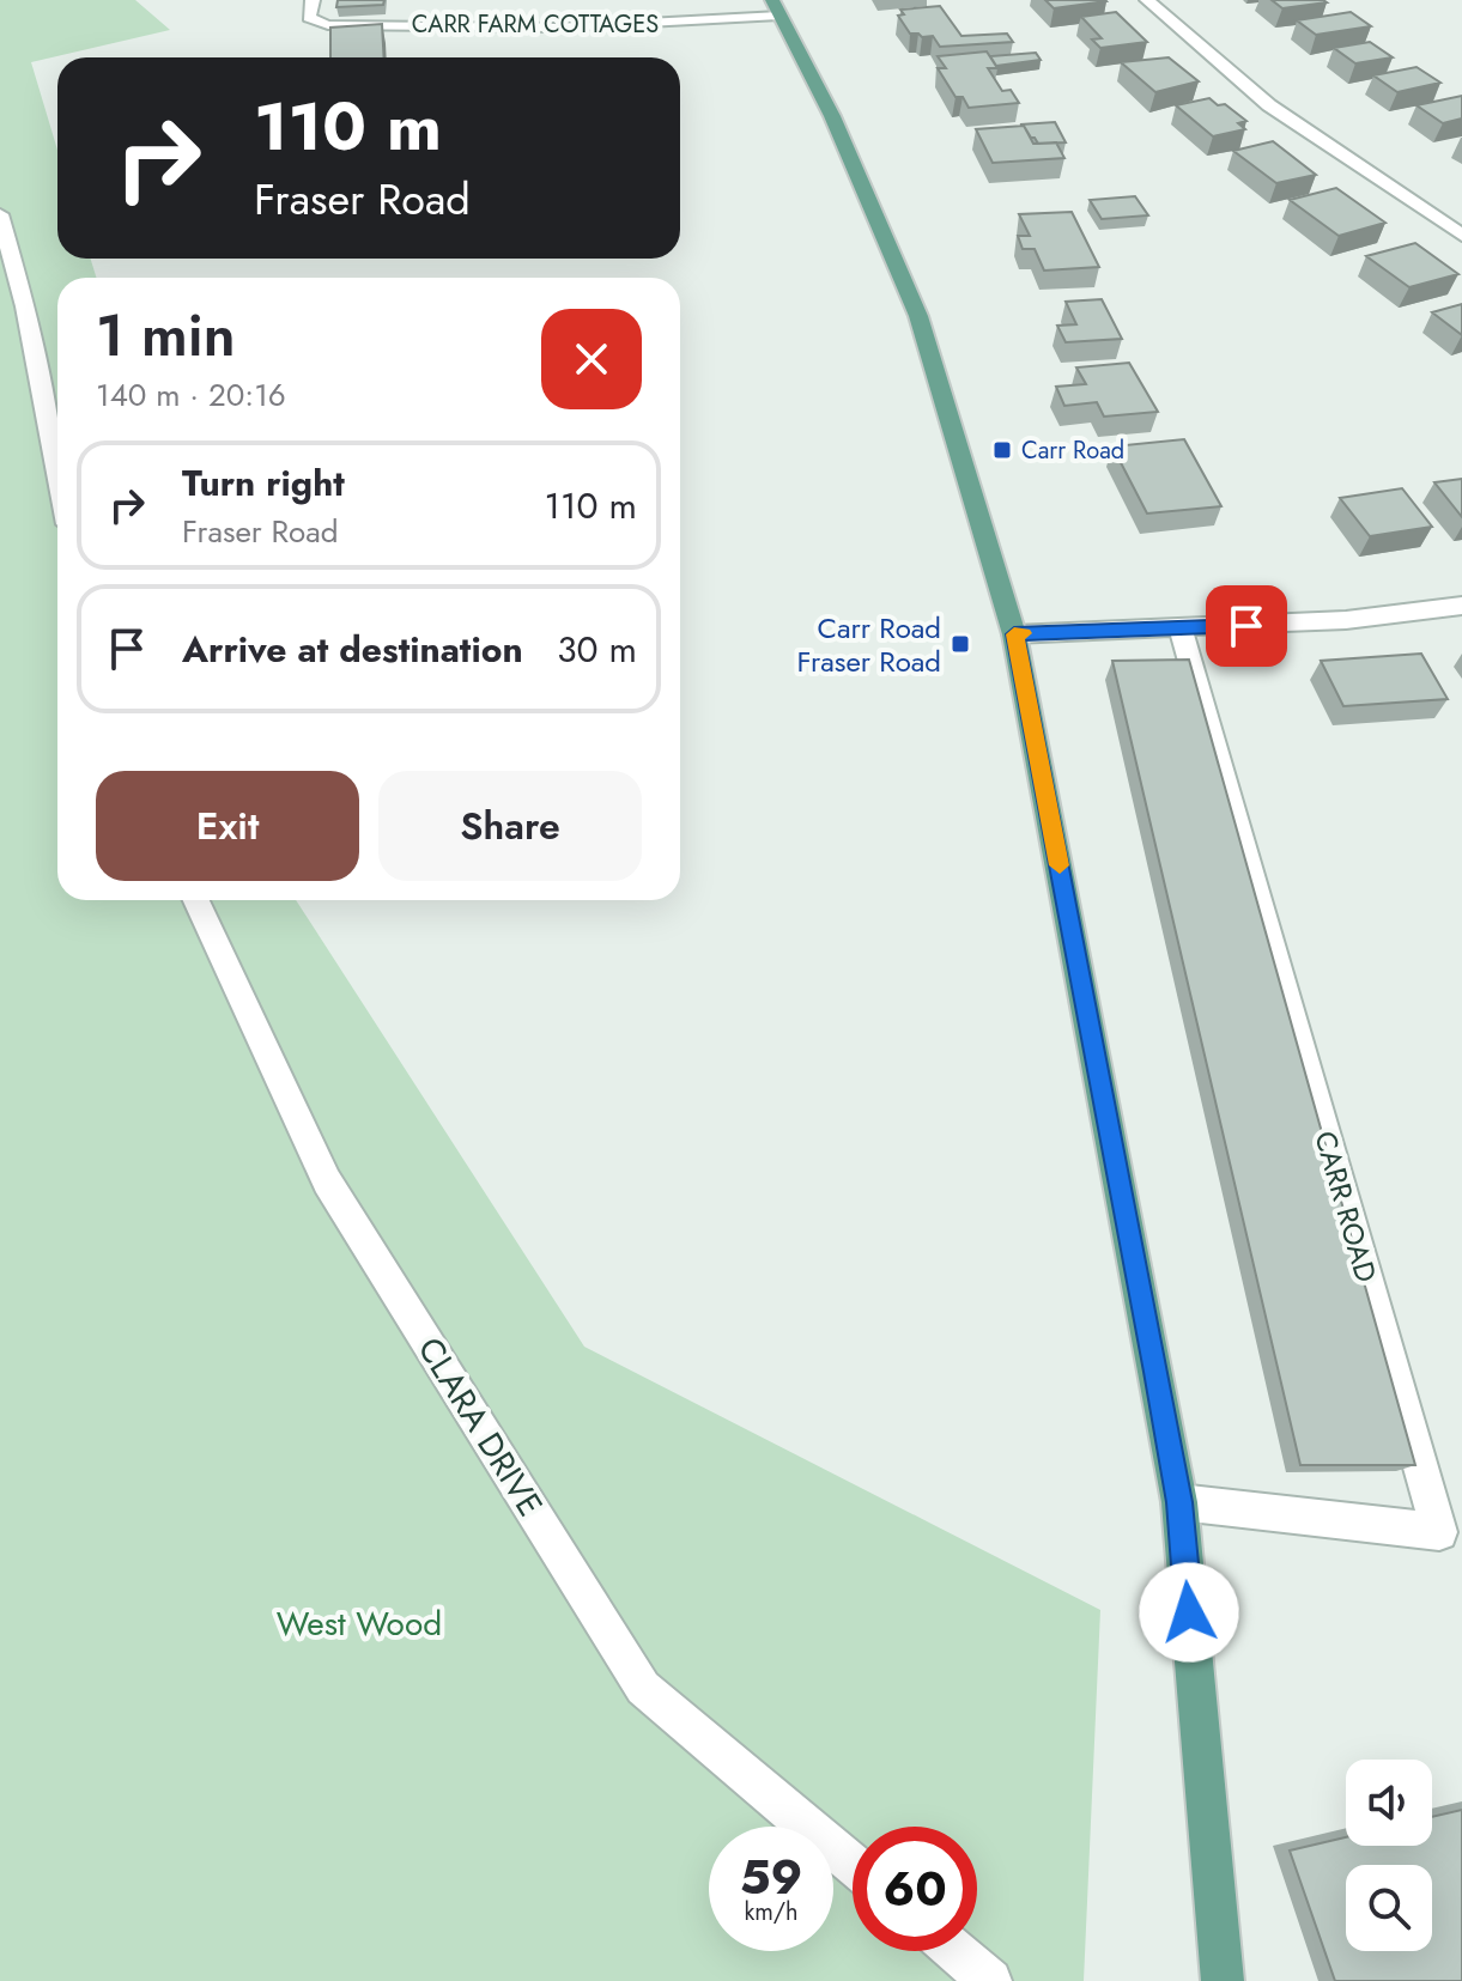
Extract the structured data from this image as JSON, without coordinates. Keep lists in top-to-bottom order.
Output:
{
  "streets": {
    "street": ["CARR ROAD", "CLARA DRIVE"],
    "lane": ["CARR FARM COTTAGES"]
  },
  "parks": ["West Wood"],
  "places": {
    "transit": ["Carr Road", "Carr Road Fraser Road"]
  },
  "page": {
    "turn": ["110 m", "Fraser Road"],
    "heading": ["1 min", "140 m · 20:16"],
    "list": [
      {
        "name": "Turn right",
        "note": "Fraser Road",
        "value": "110 m"
      },
      {
        "name": "Arrive at destination",
        "value": "30 m"
      }
    ],
    "buttons": ["Exit", "Share"],
    "speed": "59 km/h",
    "limit": "60"
  }
}
